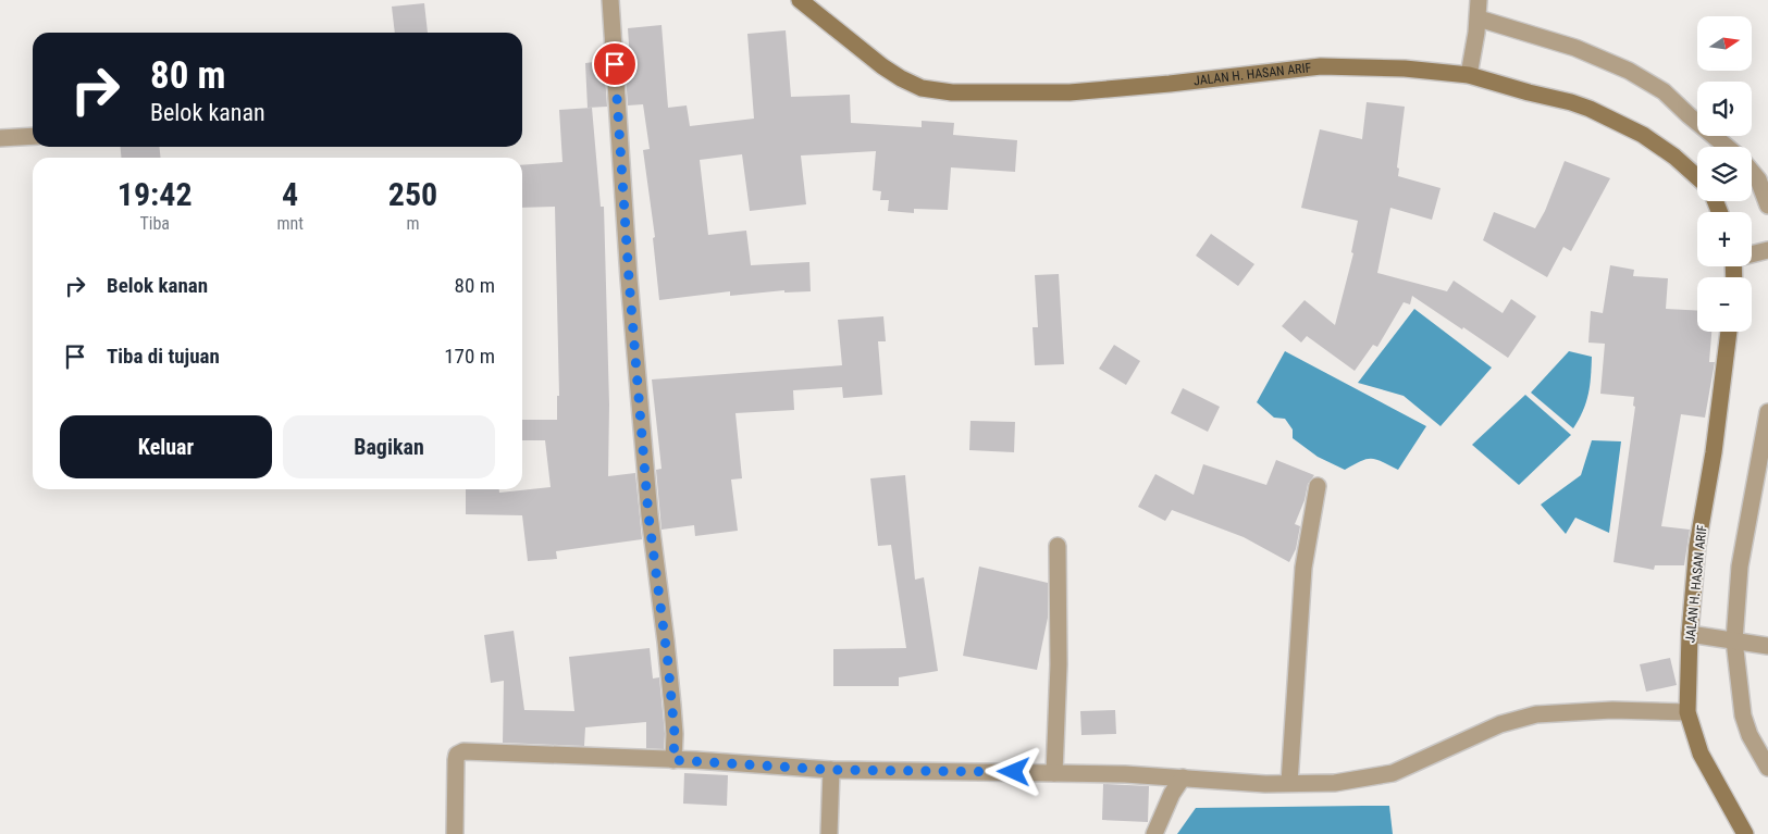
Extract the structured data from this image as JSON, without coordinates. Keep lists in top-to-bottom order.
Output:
{
  "streets": {
    "main road": ["JALAN H. HASAN ARIF"]
  },
  "north": "right",
  "page": {
    "map_buttons": ["+", "−"],
    "turn": ["80 m", "Belok kanan"],
    "eta": [
      "19:42",
      "Tiba",
      "4",
      "mnt",
      "250",
      "m"
    ],
    "list": [
      {
        "name": "Belok kanan",
        "value": "80 m"
      },
      {
        "name": "Tiba di tujuan",
        "value": "170 m"
      }
    ],
    "buttons": ["Keluar", "Bagikan"]
  }
}
